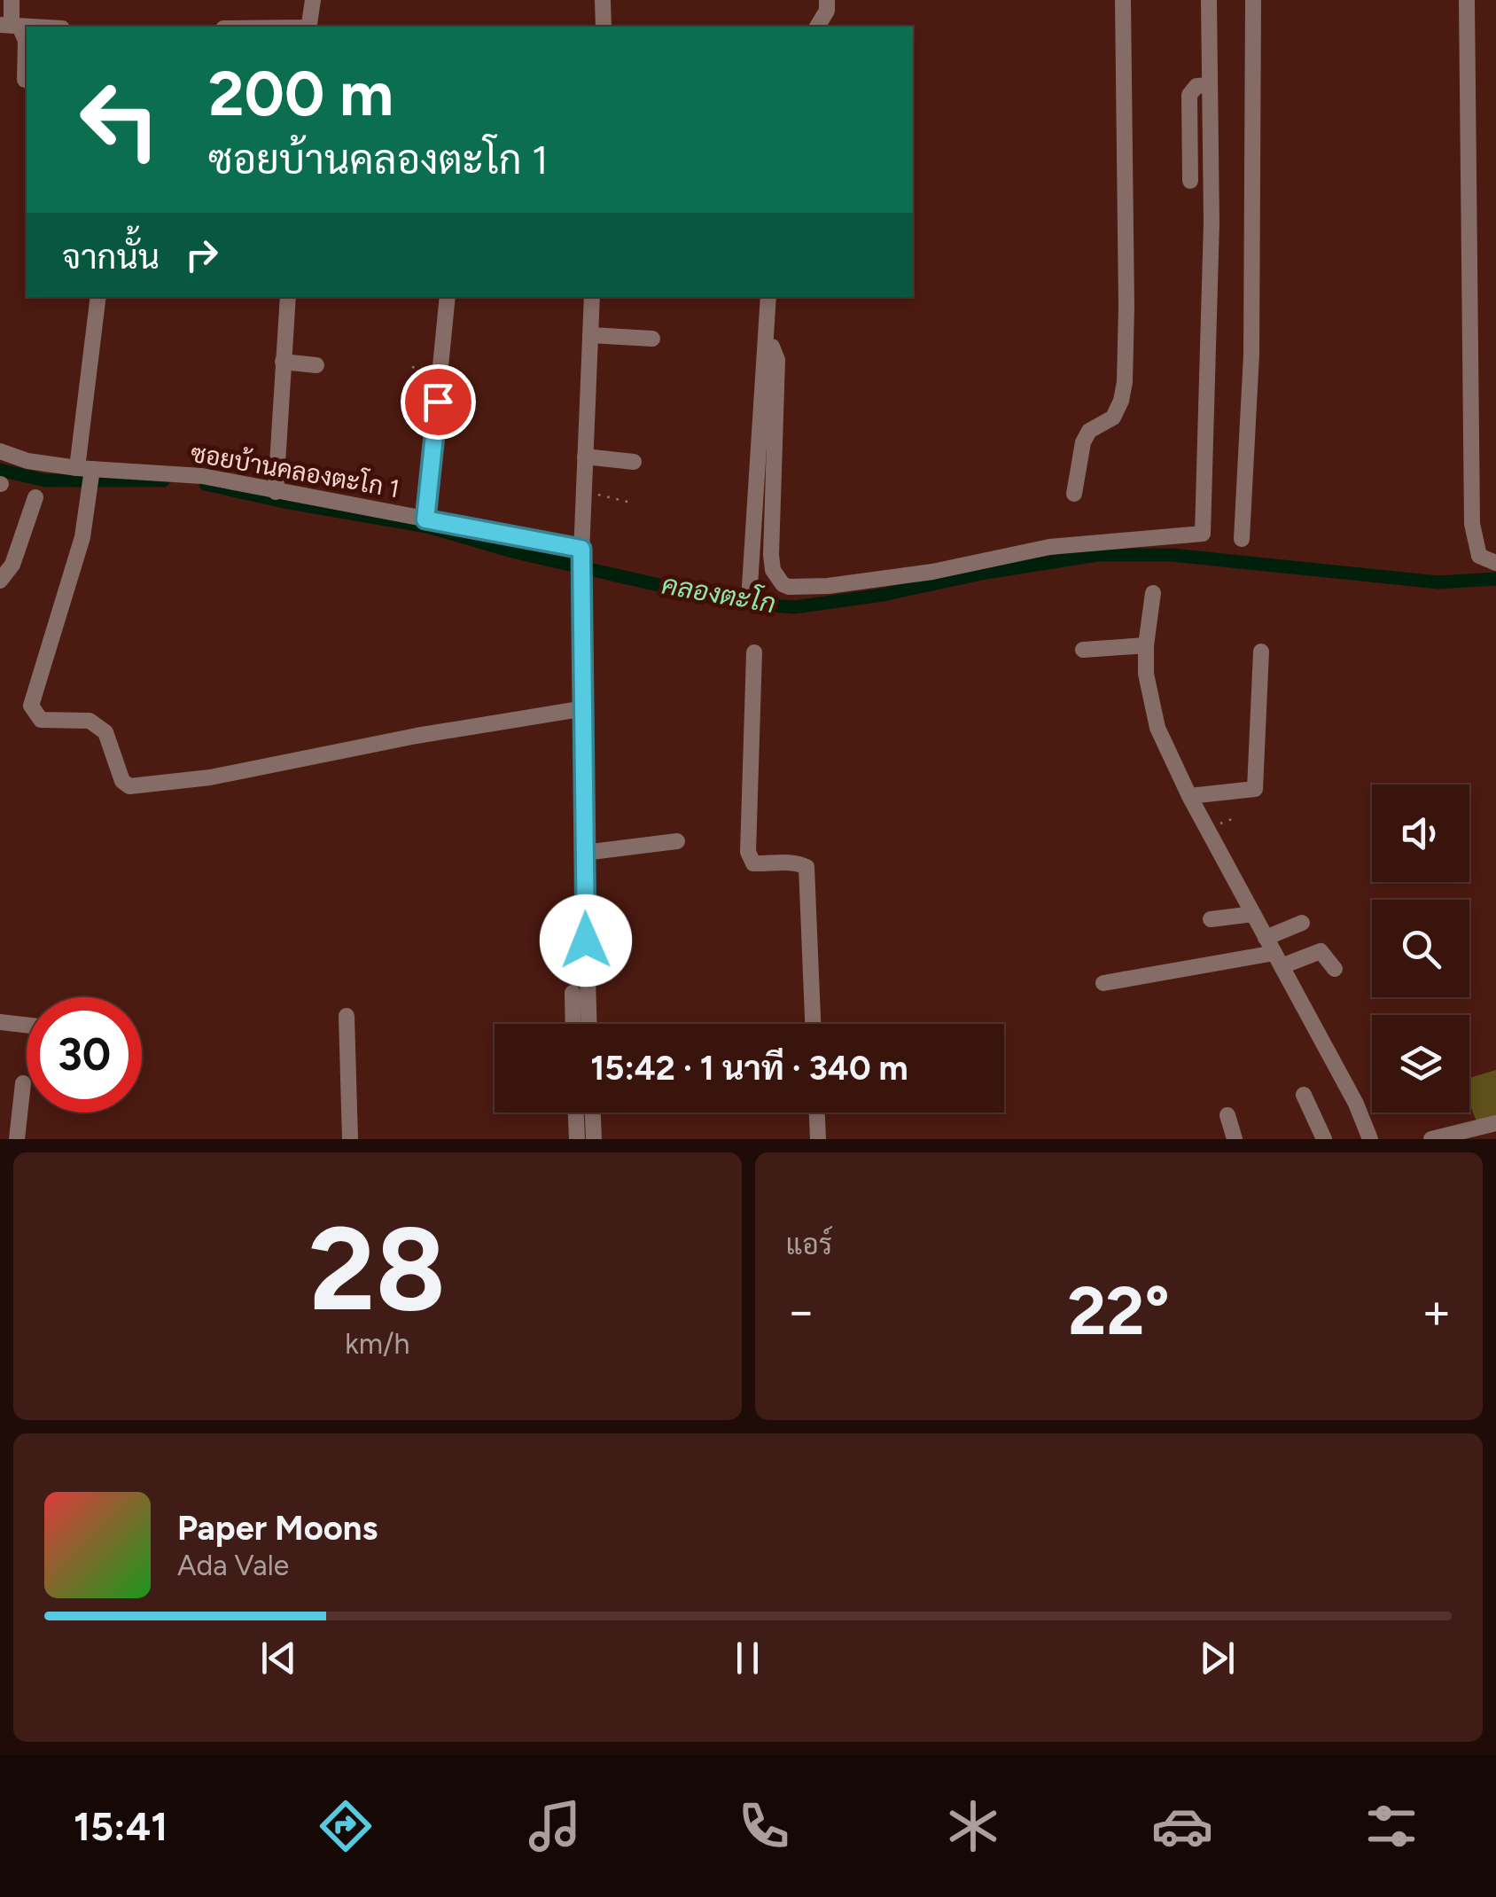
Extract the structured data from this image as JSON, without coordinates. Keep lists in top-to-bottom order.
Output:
{
  "streets": {
    "street": ["ซอยบ้านคลองตะโก 1"]
  },
  "water": ["คลองตะโก"],
  "page": {
    "turn": ["200 m", "ซอยบ้านคลองตะโก 1"],
    "then": "จากนั้น",
    "limit": "30",
    "trip": "15:42 · 1 นาที · 340 m",
    "tile": [
      ["28", "km/h"],
      "แอร์"
    ],
    "heat": ["−", "22°", "+"],
    "song": ["Paper Moons", "Ada Vale"],
    "tabs": "15:41"
  }
}
